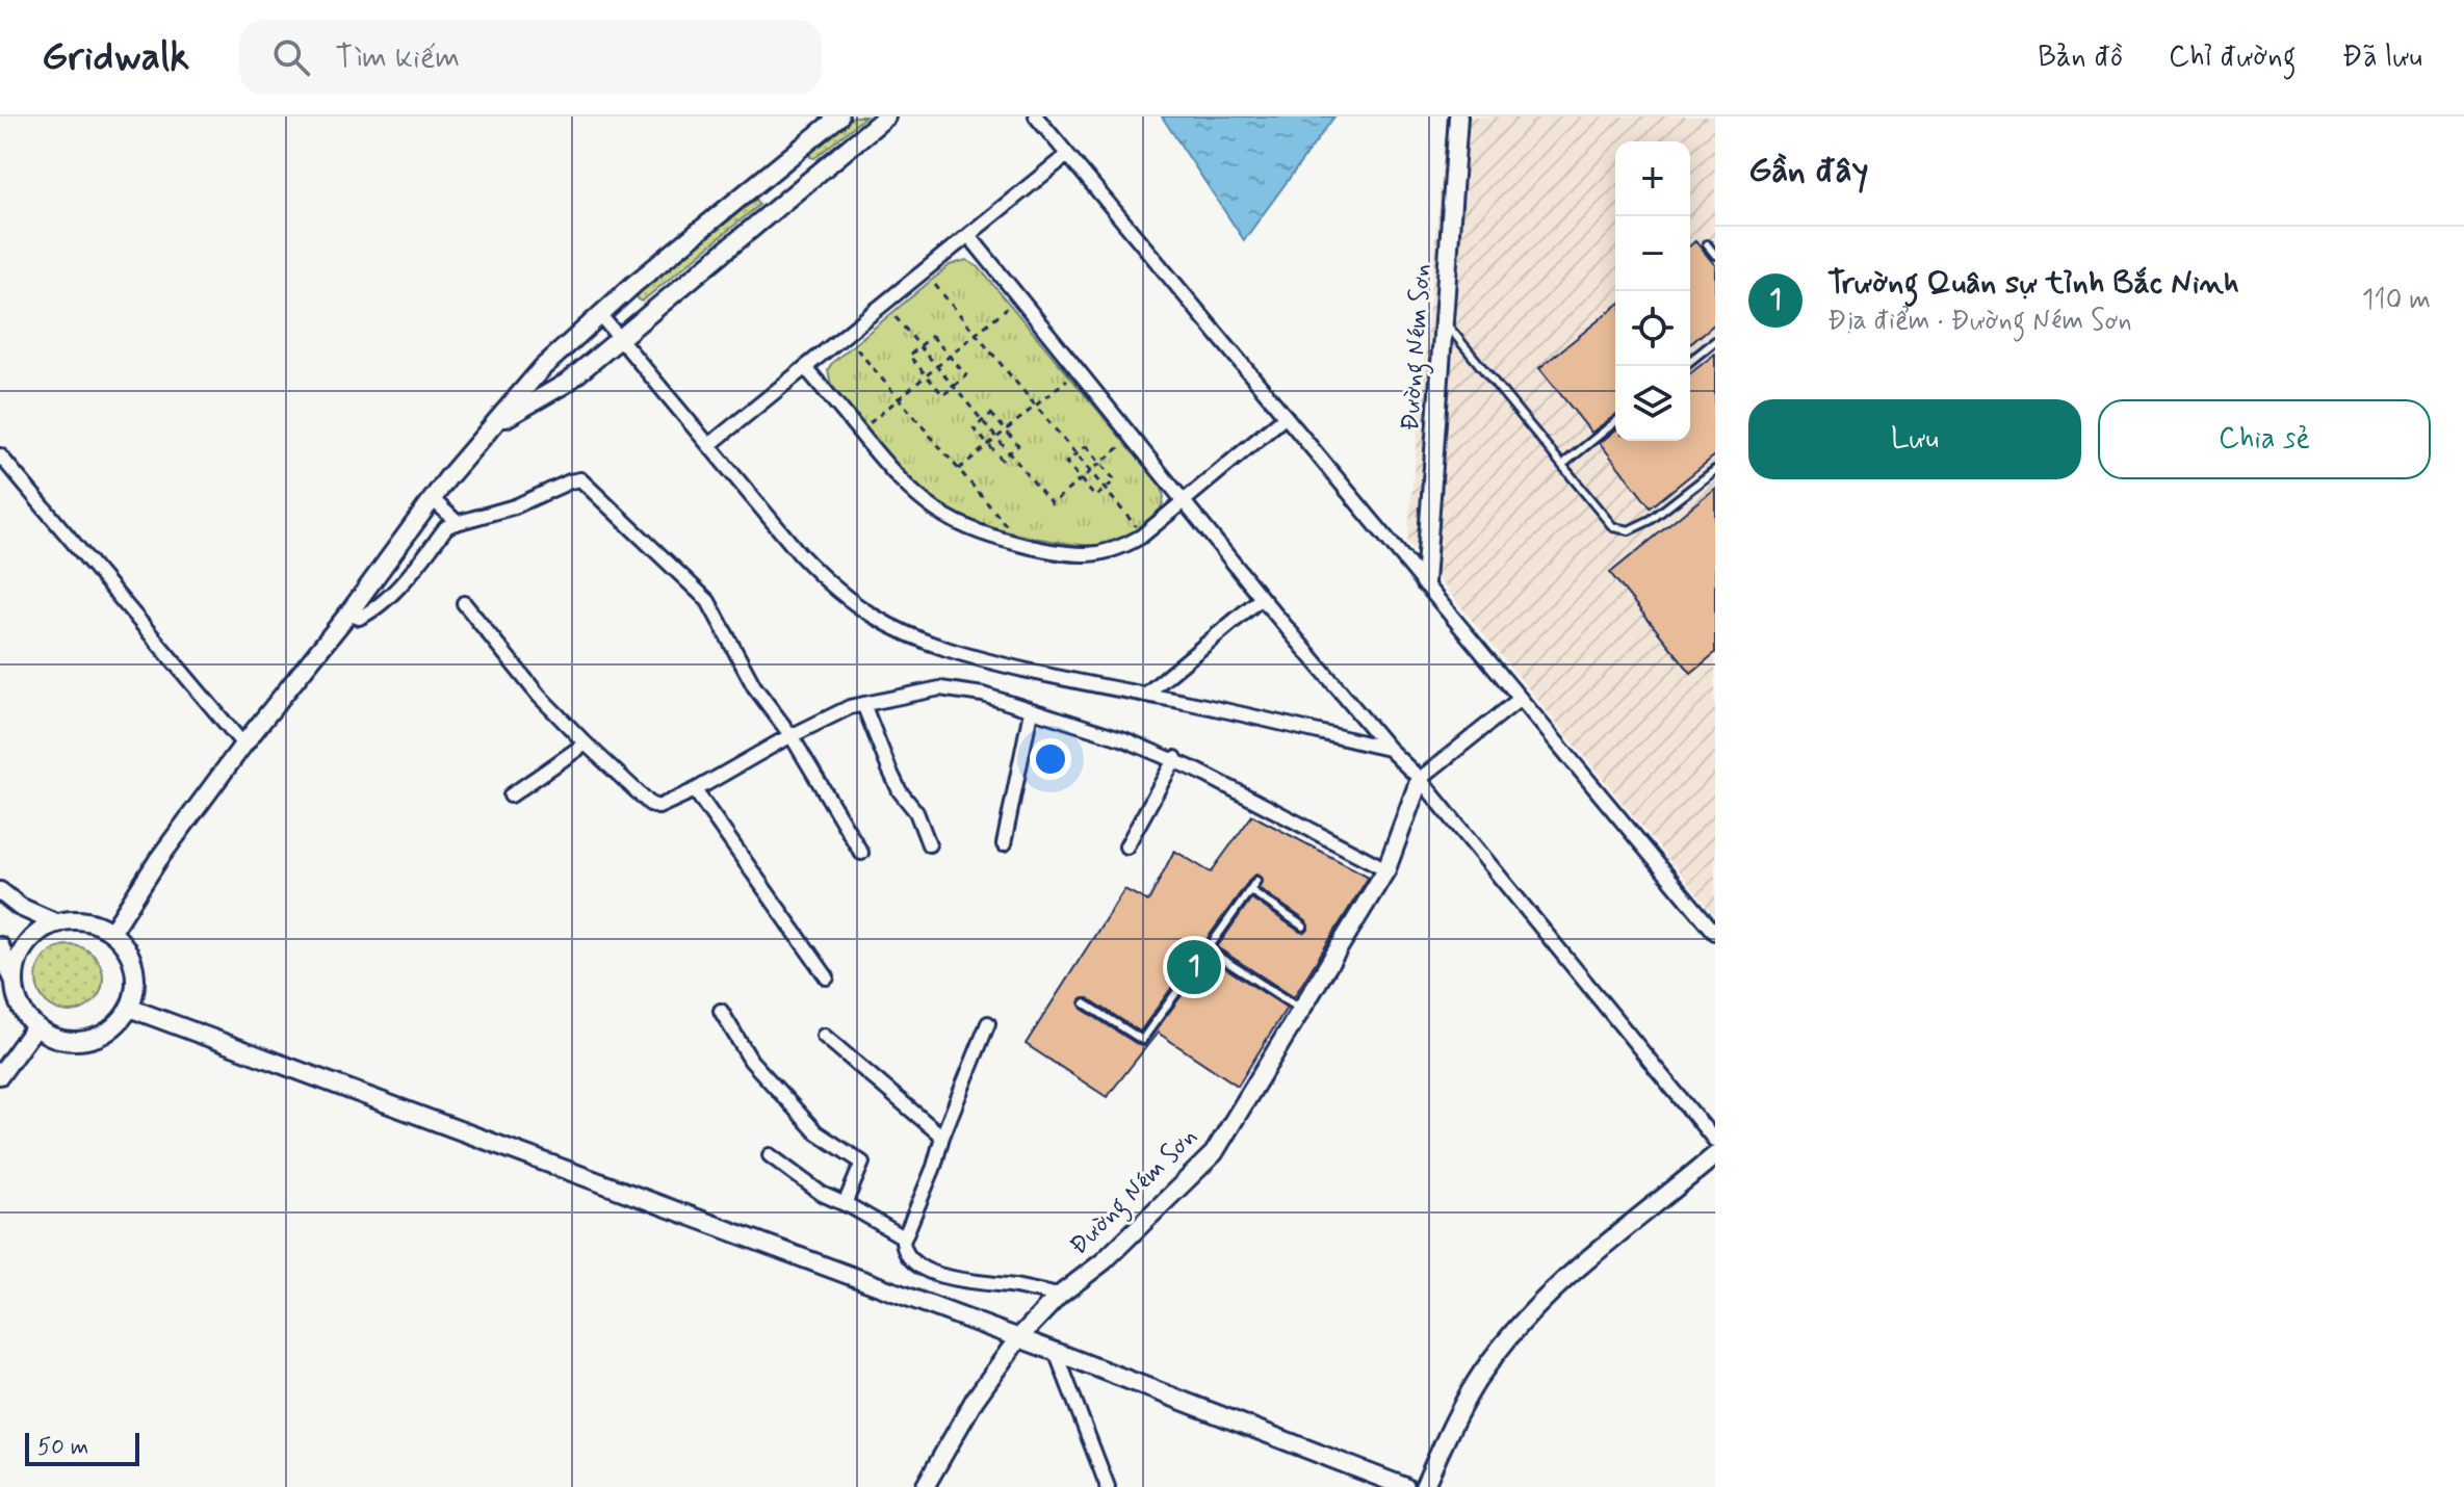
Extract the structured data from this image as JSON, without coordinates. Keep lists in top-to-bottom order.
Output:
{
  "streets": {
    "street": ["Đường Ném Sơn"]
  },
  "scale_bar": "50 m",
  "page": {
    "header": "Gridwalk",
    "search": "Tìm kiếm",
    "nav": ["Bản đồ", "Chỉ đường", "Đã lưu"],
    "heading": "Gần đây",
    "map_buttons": ["+", "−"],
    "list": [
      {
        "mark": "1",
        "name": "Trường Quân sự tỉnh Bắc Ninh",
        "note": "Địa điểm · Đường Ném Sơn",
        "value": "110 m"
      }
    ],
    "buttons": ["Lưu", "Chia sẻ"],
    "pins": "1",
    "scale": "50 m"
  }
}
